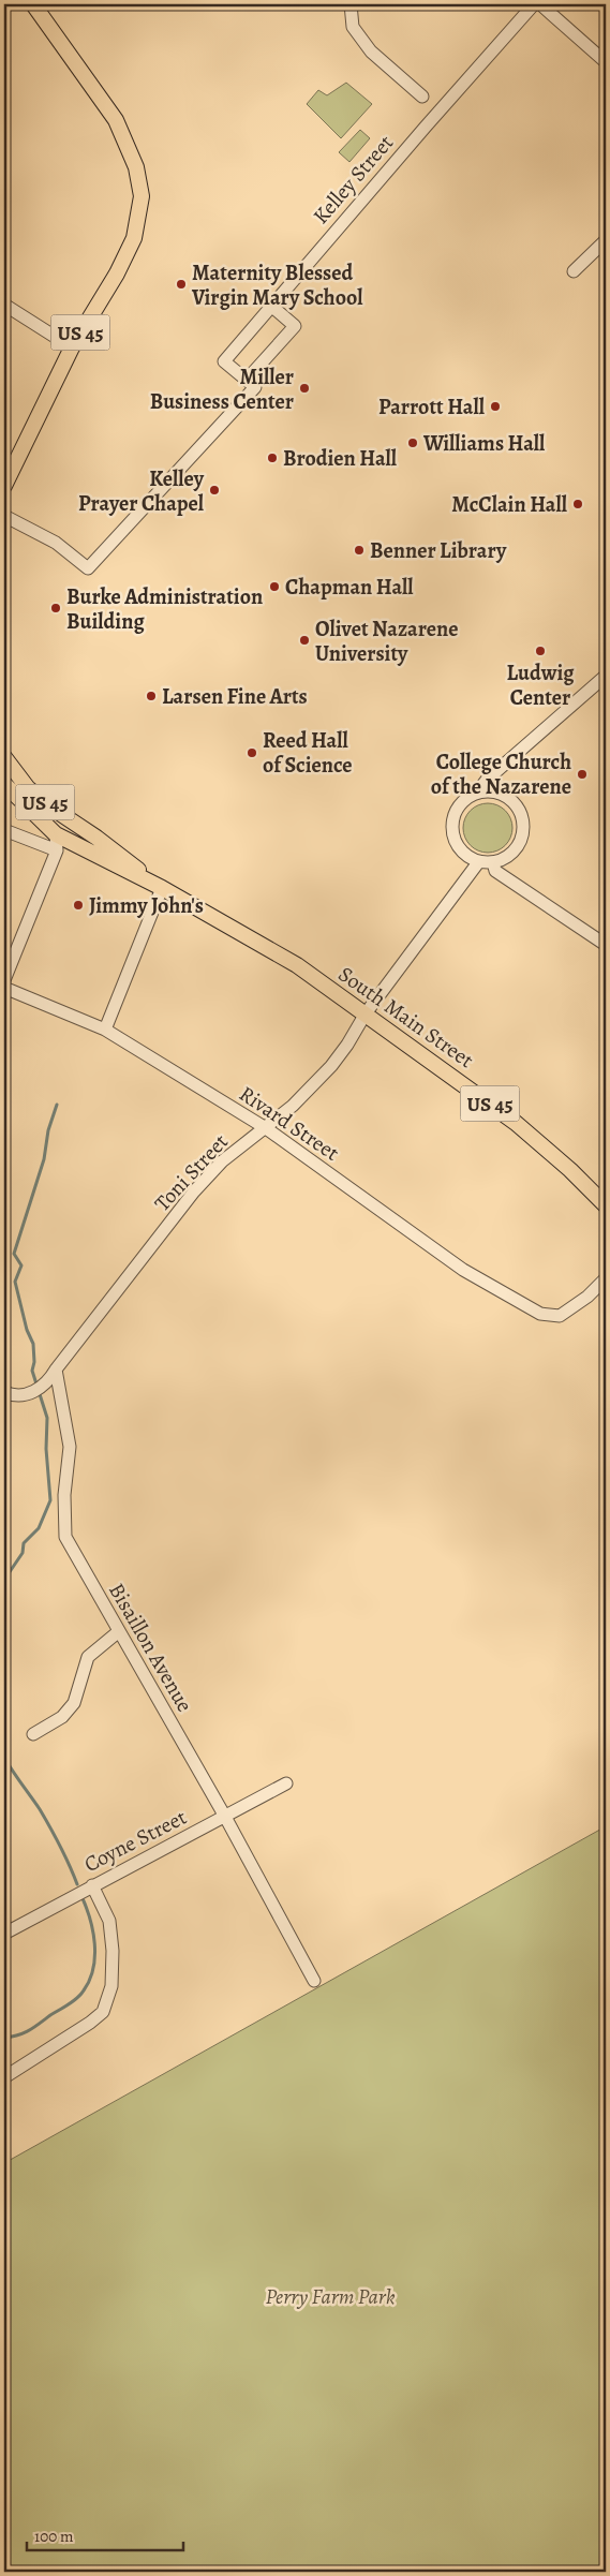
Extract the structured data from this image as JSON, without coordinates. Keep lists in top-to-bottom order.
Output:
{
  "streets": {
    "main road": ["US 45", "South Main Street"],
    "street": [
      "Kelley Street",
      "Rivard Street",
      "Toni Street",
      "Bisaillon Avenue",
      "Coyne Street"
    ]
  },
  "crossings": [
    ["South Main Street", "Toni Street"],
    ["Rivard Street", "Toni Street"],
    ["Toni Street", "Bisaillon Avenue"],
    ["Bisaillon Avenue", "Coyne Street"]
  ],
  "parks": ["Perry Farm Park"],
  "places": [
    "Maternity Blessed Virgin Mary School",
    "Miller Business Center",
    "Parrott Hall",
    "Williams Hall",
    "Brodien Hall",
    "Kelley Prayer Chapel",
    "McClain Hall",
    "Benner Library",
    "Chapman Hall",
    "Burke Administration Building",
    "Olivet Nazarene University",
    "Ludwig Center",
    "Larsen Fine Arts",
    "Reed Hall of Science",
    "College Church of the Nazarene",
    "Jimmy John's"
  ],
  "scale_bar": "100 m"
}
